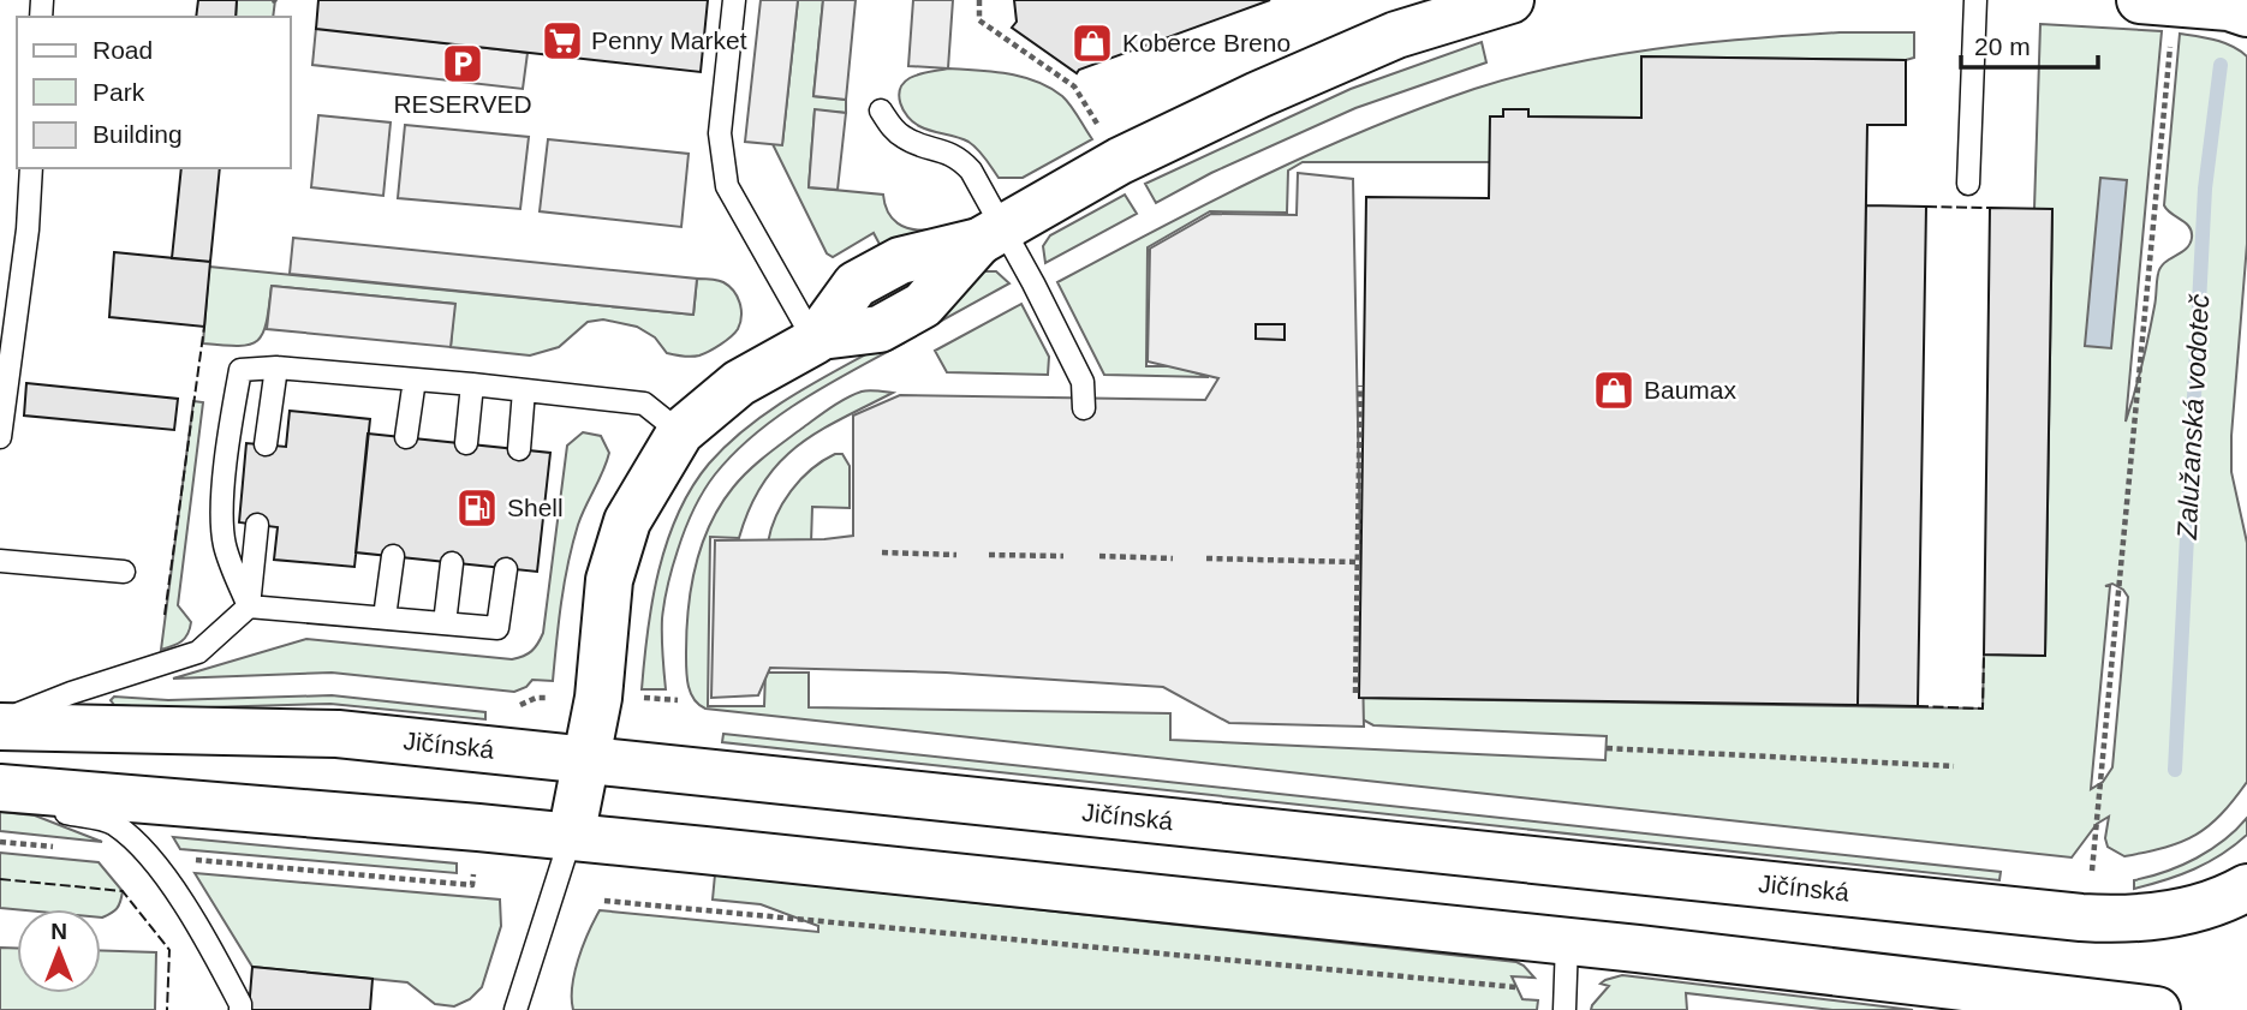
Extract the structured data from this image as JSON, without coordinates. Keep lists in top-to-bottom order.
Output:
{
  "streets": {
    "street": ["Jičínská"]
  },
  "water": ["Zalužanská vodoteč"],
  "places": {
    "supermarket": ["Penny Market"],
    "shop": ["Koberce Breno", "Baumax"],
    "parking": ["RESERVED"],
    "fuel station": ["Shell"]
  },
  "legend": ["Road", "Park", "Building"],
  "scale_bar": "20 m",
  "north": "top"
}
